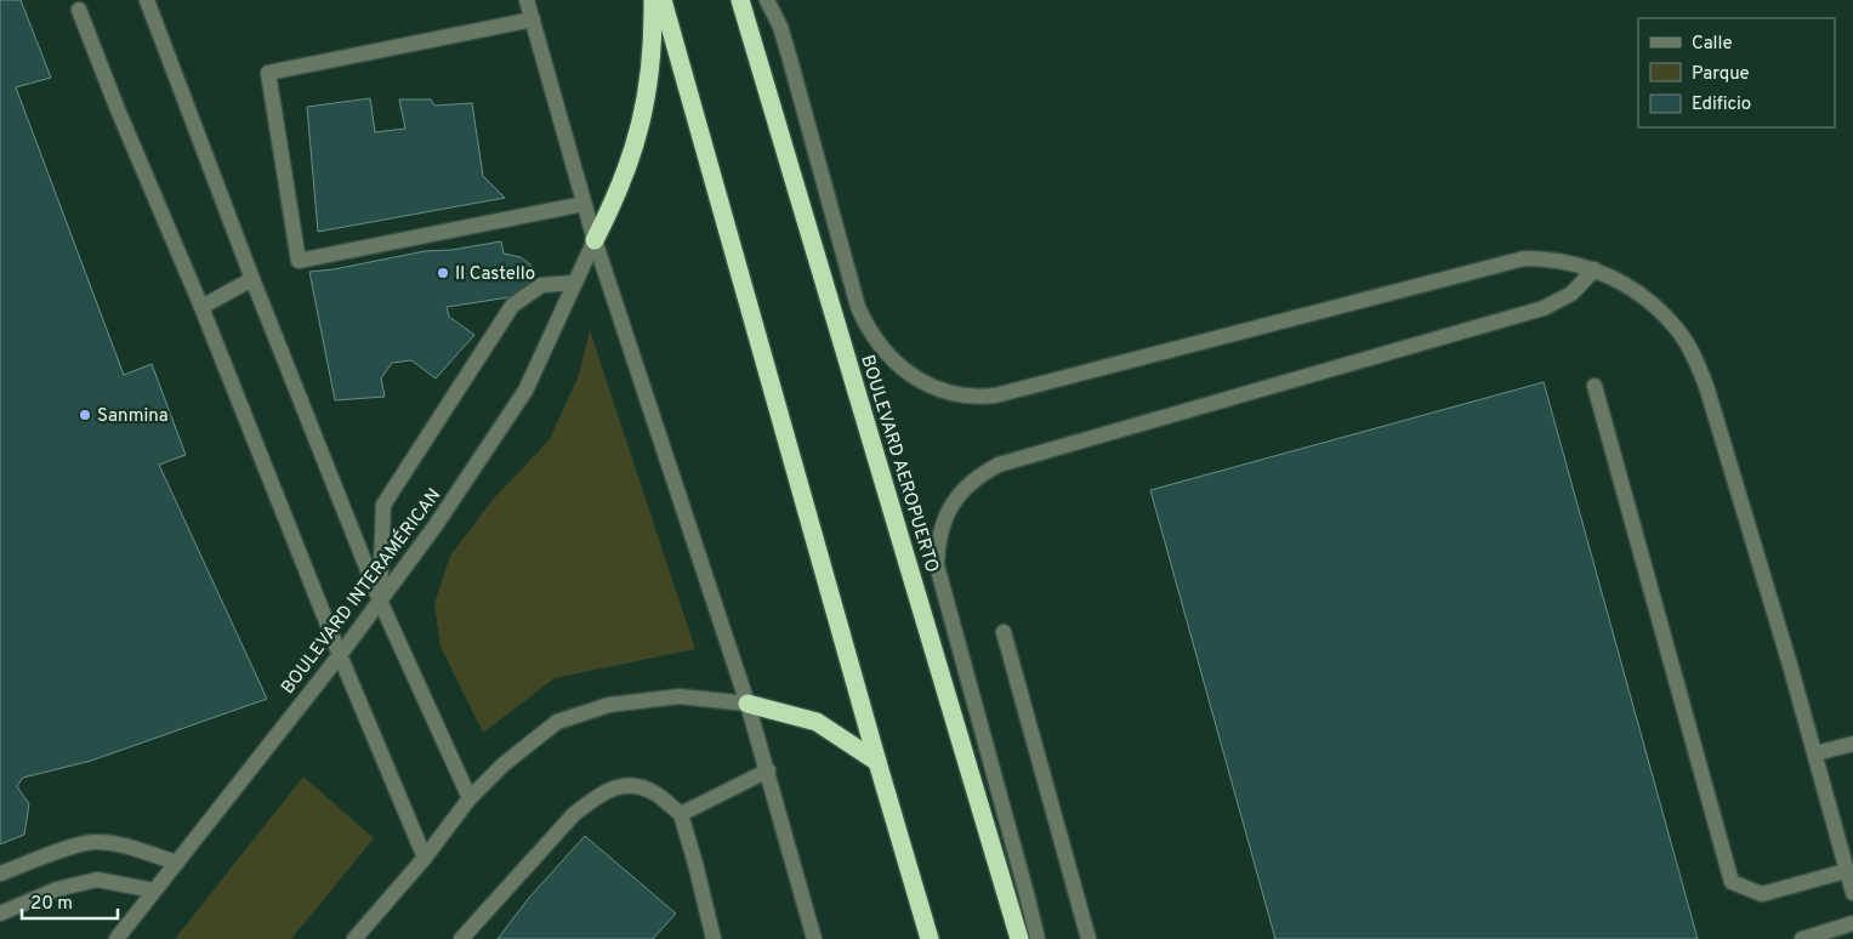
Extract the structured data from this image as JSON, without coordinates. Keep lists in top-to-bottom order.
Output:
{
  "streets": {
    "highway": ["BOULEVARD AEROPUERTO"],
    "street": ["BOULEVARD INTERAMÉRICAN"]
  },
  "places": ["Il Castello", "Sanmina"],
  "legend": ["Calle", "Parque", "Edificio"],
  "scale_bar": "20 m"
}
